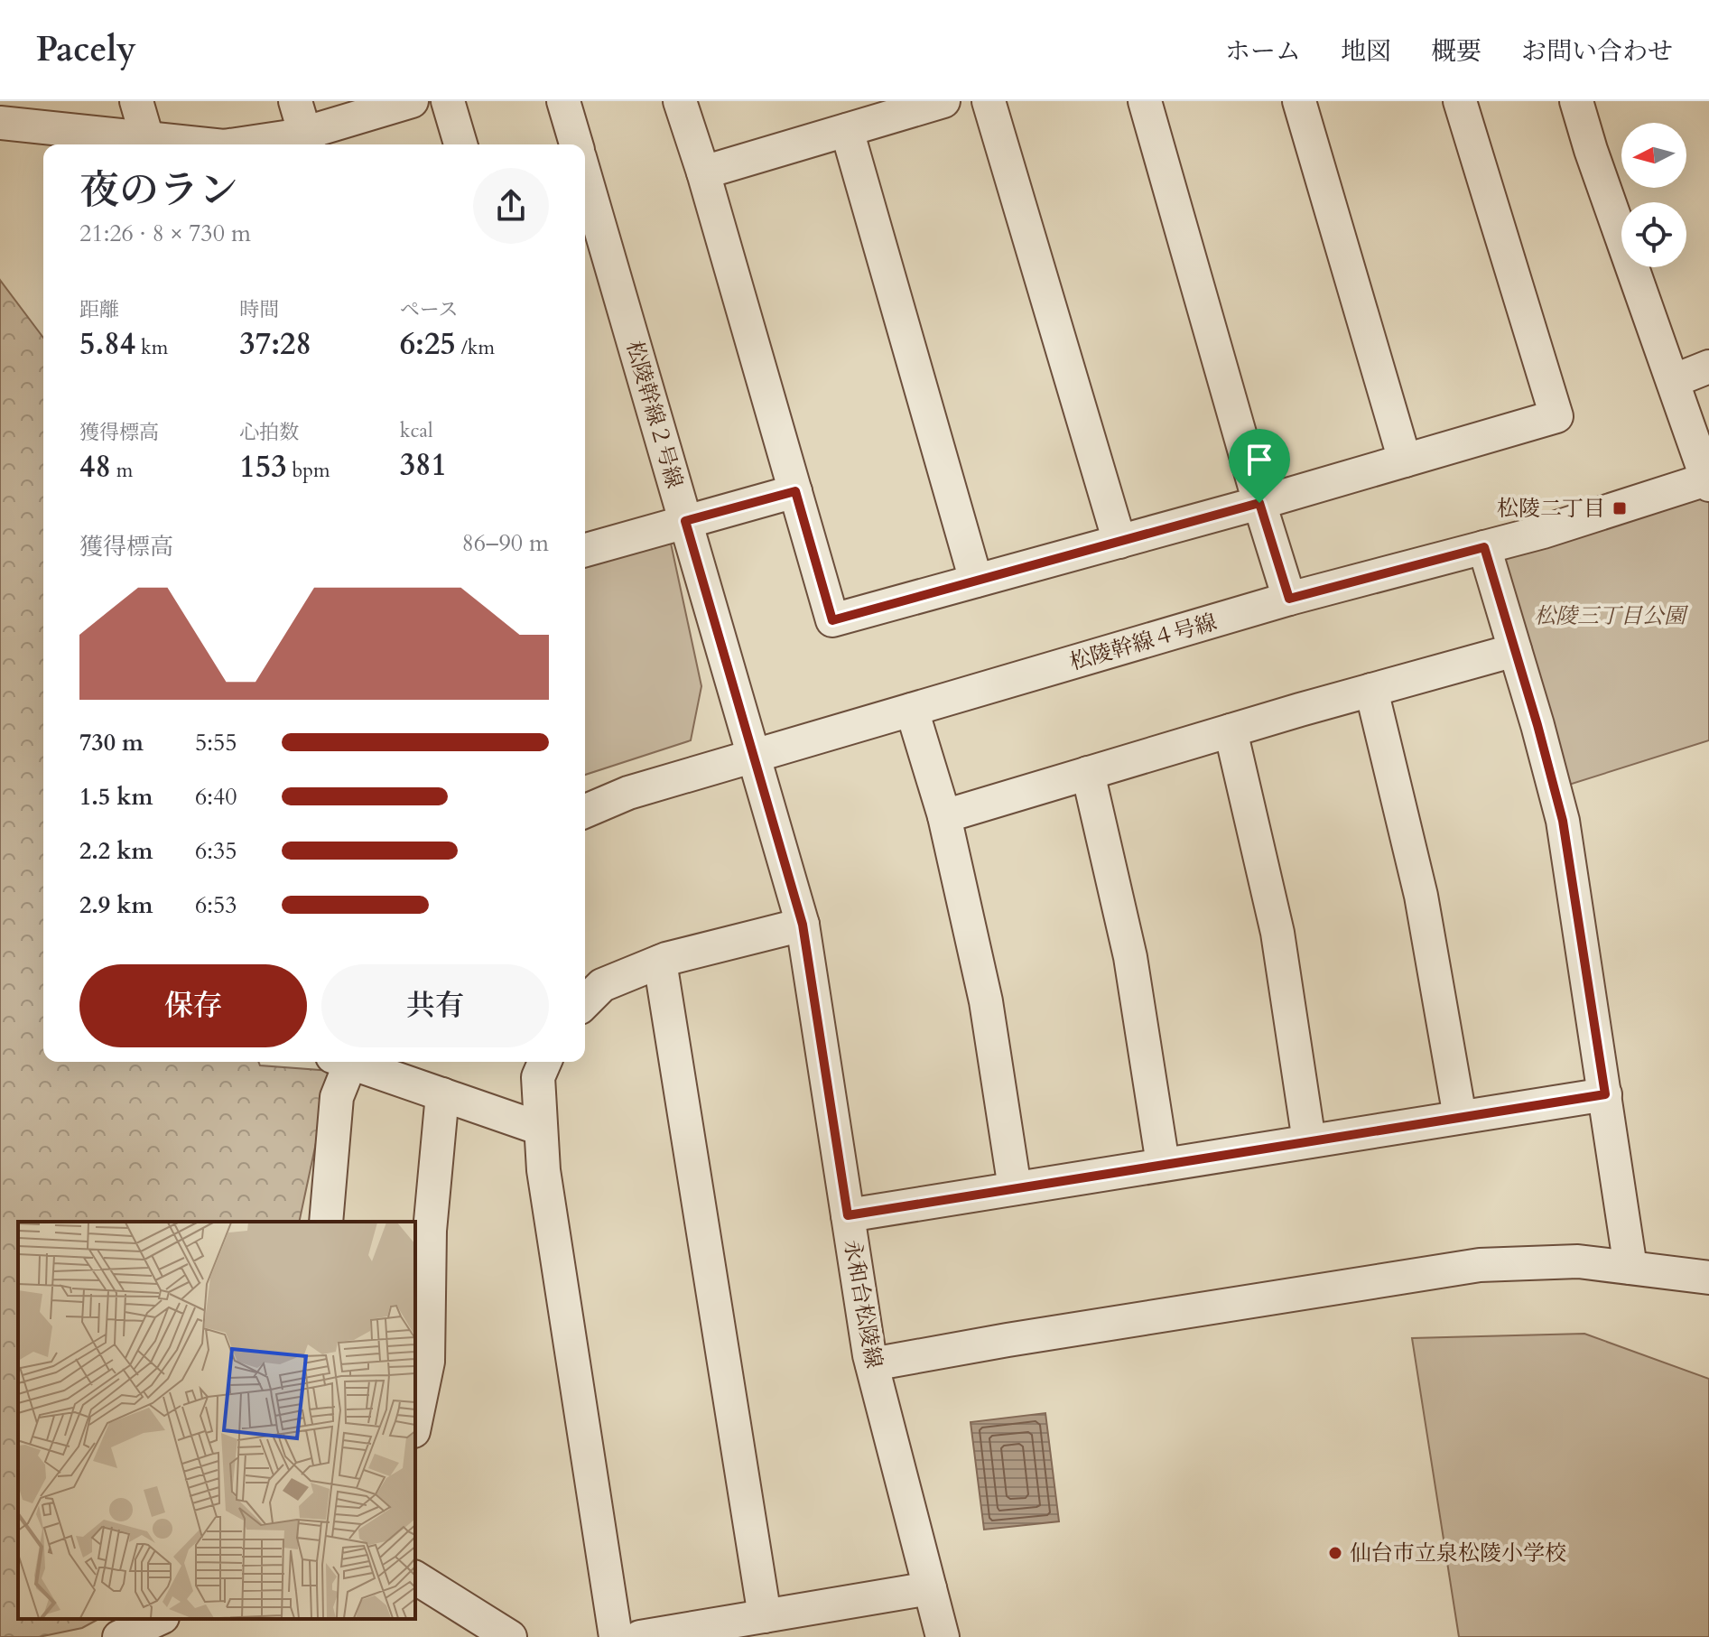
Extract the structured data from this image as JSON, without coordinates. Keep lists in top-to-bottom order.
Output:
{
  "streets": {
    "street": ["松陵幹線２号線", "松陵幹線４号線", "永和台松陵線"]
  },
  "crossings": [
    ["松陵幹線２号線", "松陵幹線４号線"],
    ["松陵幹線２号線", "永和台松陵線"],
    ["松陵幹線４号線", "永和台松陵線"]
  ],
  "parks": ["松陵三丁目公園"],
  "places": {
    "transit": ["松陵二丁目"],
    "other": ["仙台市立泉松陵小学校"]
  },
  "north": "left",
  "page": {
    "header": "Pacely",
    "nav": [
      "ホーム",
      "地図",
      "概要",
      "お問い合わせ"
    ],
    "heading": ["夜のラン", "21:26 · 8 × 730 m"],
    "stats": [
      ["距離", "5.84 km"],
      ["時間", "37:28"],
      ["ペース", "6:25 /km"],
      ["獲得標高", "48 m"],
      ["心拍数", "153 bpm"],
      ["kcal", "381"]
    ],
    "chart": ["獲得標高", "86–90 m"],
    "list": [
      {
        "name": "730 m",
        "note": "5:55"
      },
      {
        "name": "1.5 km",
        "note": "6:40"
      },
      {
        "name": "2.2 km",
        "note": "6:35"
      },
      {
        "name": "2.9 km",
        "note": "6:53"
      }
    ],
    "buttons": ["保存", "共有"]
  }
}
